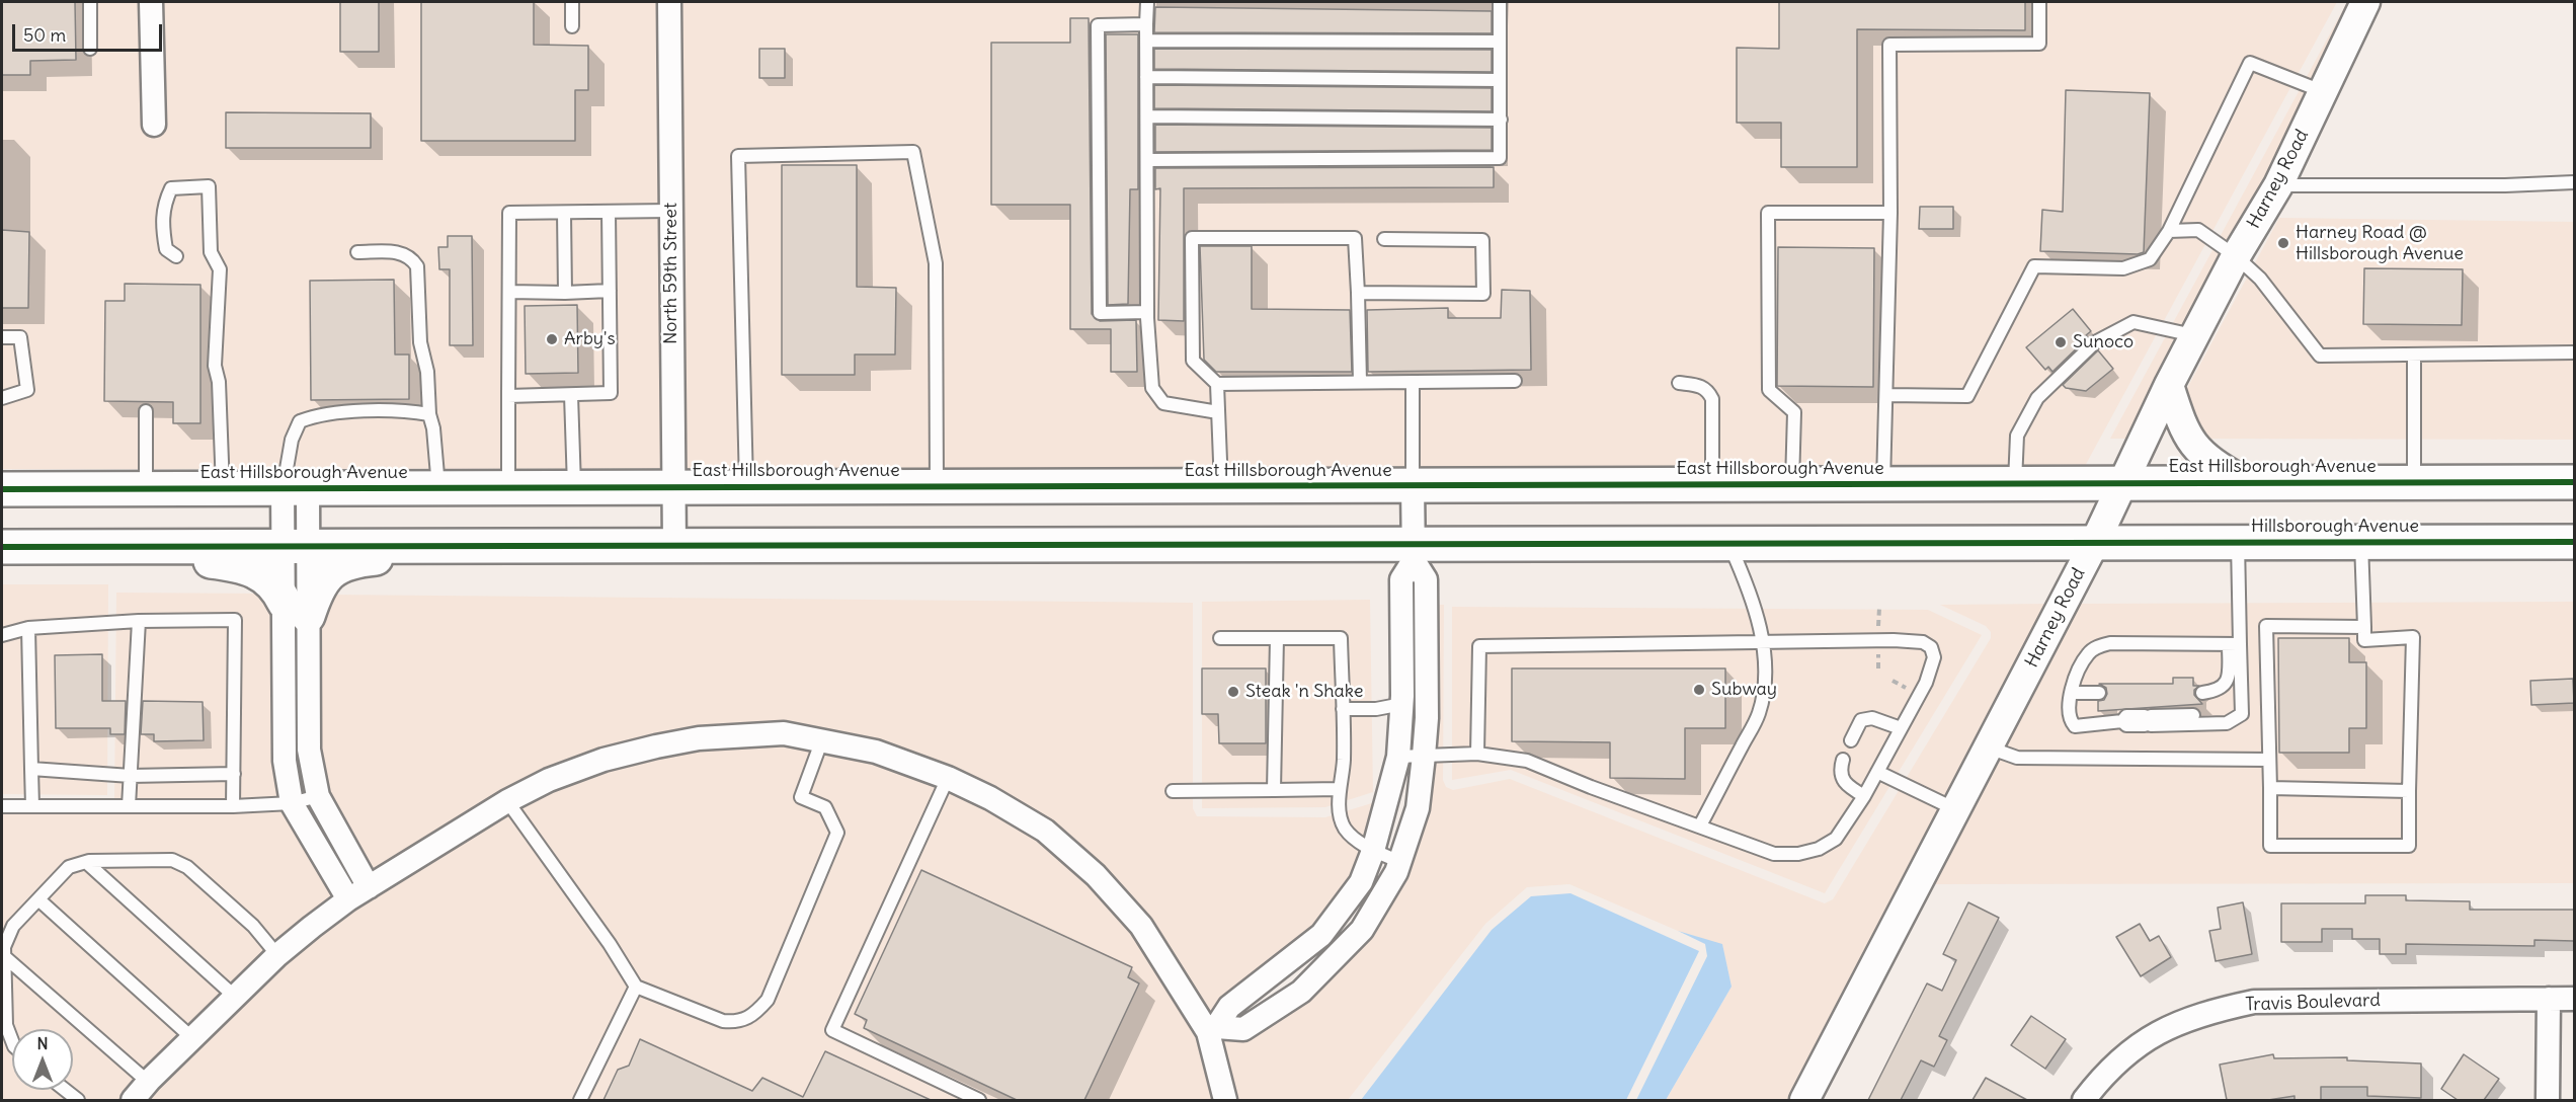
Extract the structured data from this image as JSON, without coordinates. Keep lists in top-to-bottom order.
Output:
{
  "streets": {
    "main road": ["East Hillsborough Avenue", "Hillsborough Avenue"],
    "street": ["Harney Road", "North 59th Street", "Travis Boulevard"]
  },
  "crossings": [
    ["Harney Road", "East Hillsborough Avenue"],
    ["Harney Road", "Hillsborough Avenue"],
    ["North 59th Street", "East Hillsborough Avenue"]
  ],
  "places": [
    "Harney Road @ Hillsborough Avenue",
    "Arby's",
    "Sunoco",
    "Subway",
    "Steak 'n Shake"
  ],
  "scale_bar": "50 m",
  "north": "top"
}
